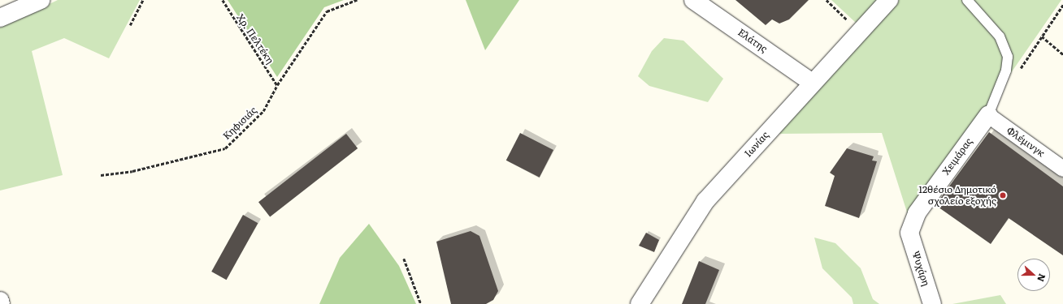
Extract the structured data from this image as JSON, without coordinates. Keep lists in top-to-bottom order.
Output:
{
  "streets": {
    "street": [
      "Ελάτης",
      "Φλέμινγκ",
      "Ιωνίας",
      "Χειμάρας",
      "Ψυχάρη"
    ],
    "path": ["Χρ. Πελτέκη", "Κηφισιάς"]
  },
  "crossings": [
    ["Χρ. Πελτέκη", "Κηφισιάς"],
    ["Ελάτης", "Ιωνίας"],
    ["Φλέμινγκ", "Χειμάρας"],
    ["Χειμάρας", "Ψυχάρη"]
  ],
  "places": ["12θέσιο Δημοτικό σχολείο εξοχής"],
  "north": "right"
}
